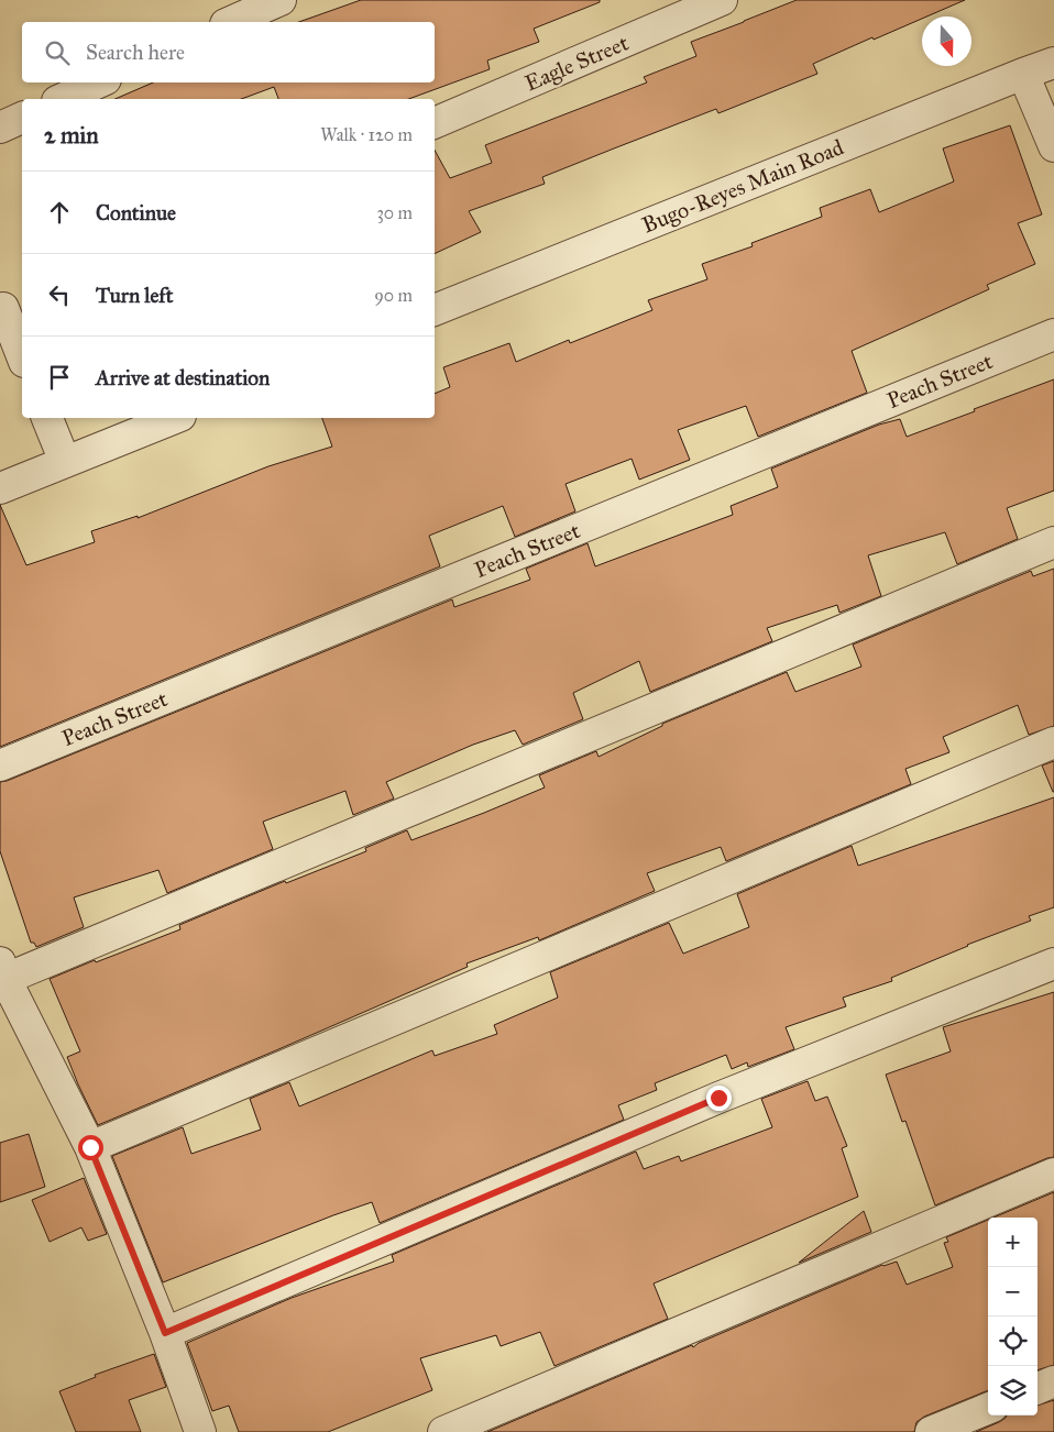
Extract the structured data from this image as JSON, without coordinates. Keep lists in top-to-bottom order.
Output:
{
  "streets": {
    "street": ["Eagle Street", "Bugo-Reyes Main Road", "Peach Street"]
  },
  "north": "bottom",
  "page": {
    "search": "Search here",
    "heading": ["2 min", "Walk · 120 m"],
    "list": [
      ["Continue", "30 m"],
      ["Turn left", "90 m"],
      "Arrive at destination"
    ],
    "map_buttons": ["+", "−"]
  }
}
